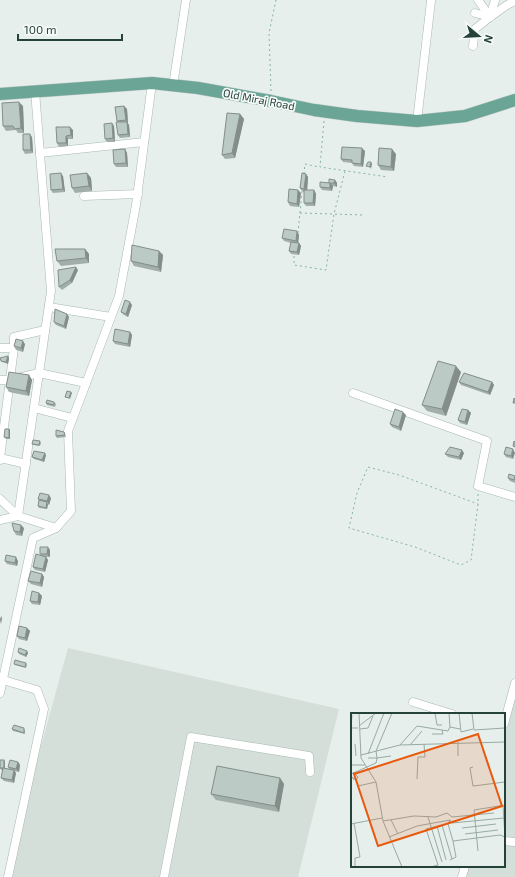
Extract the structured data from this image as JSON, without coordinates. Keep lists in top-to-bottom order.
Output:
{
  "streets": {
    "main road": ["Old Miraj Road"]
  },
  "scale_bar": "100 m",
  "north": "right"
}
